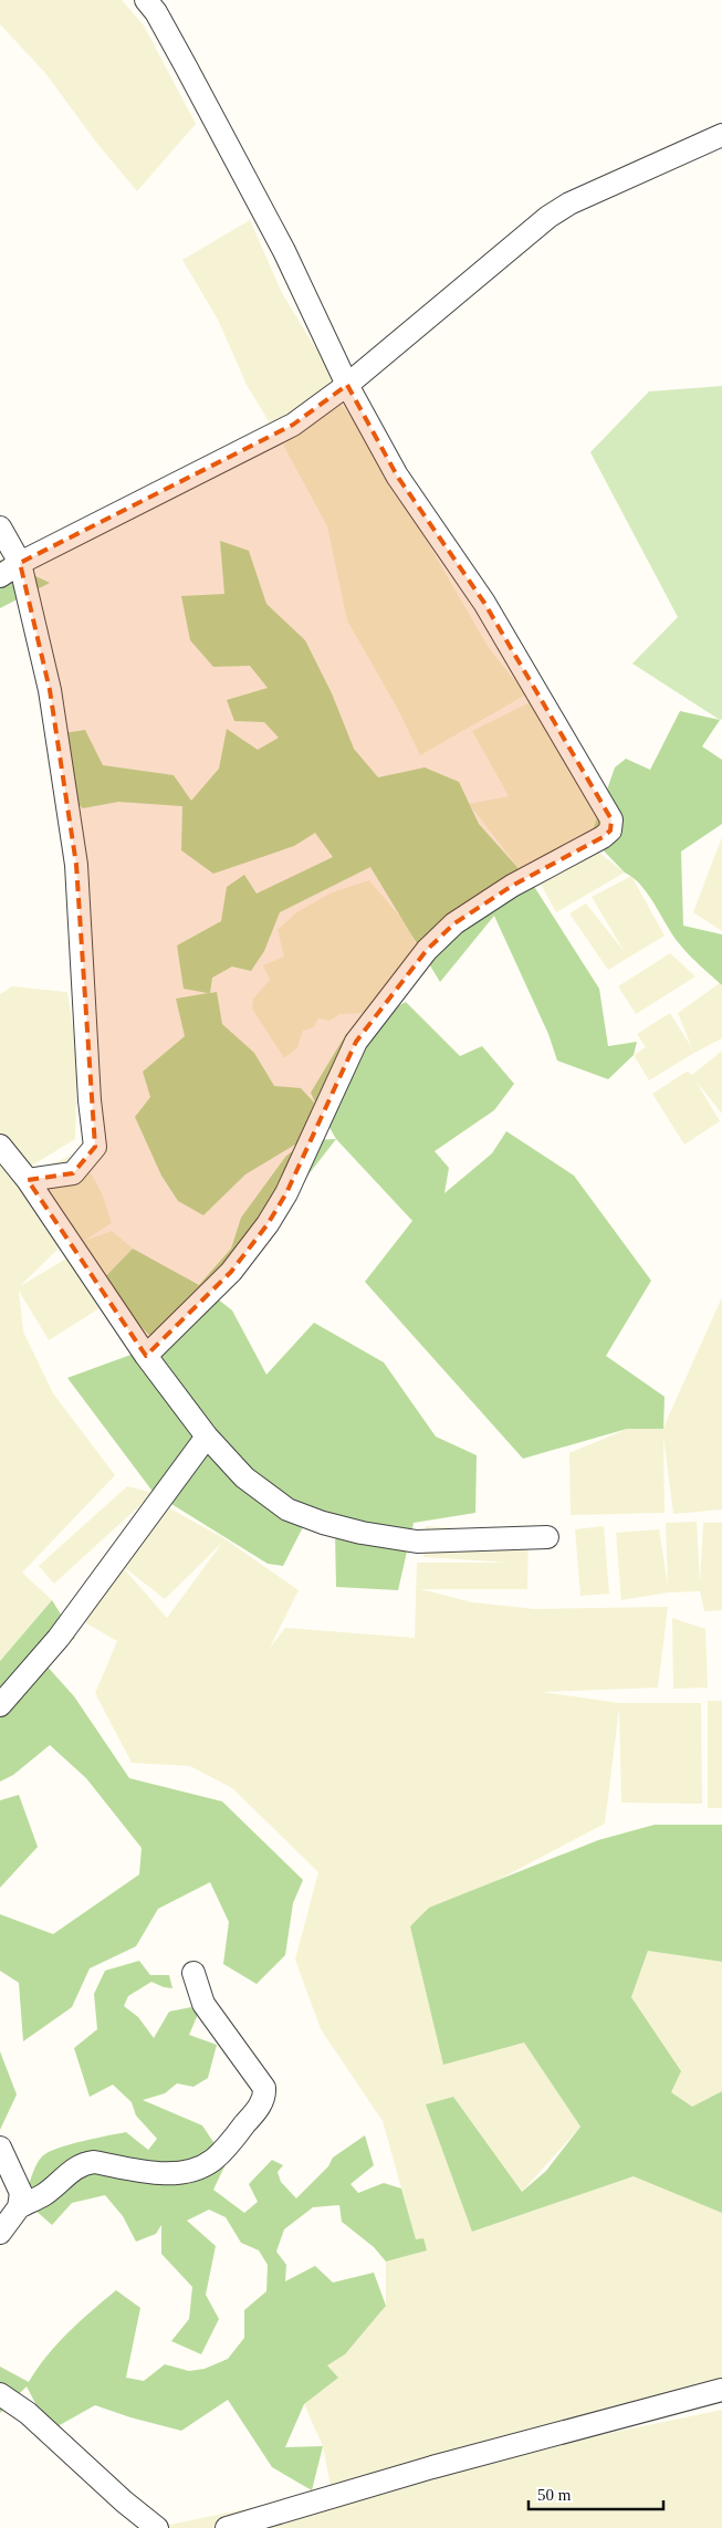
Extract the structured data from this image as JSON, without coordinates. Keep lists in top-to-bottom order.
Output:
{
  "scale_bar": "50 m"
}
